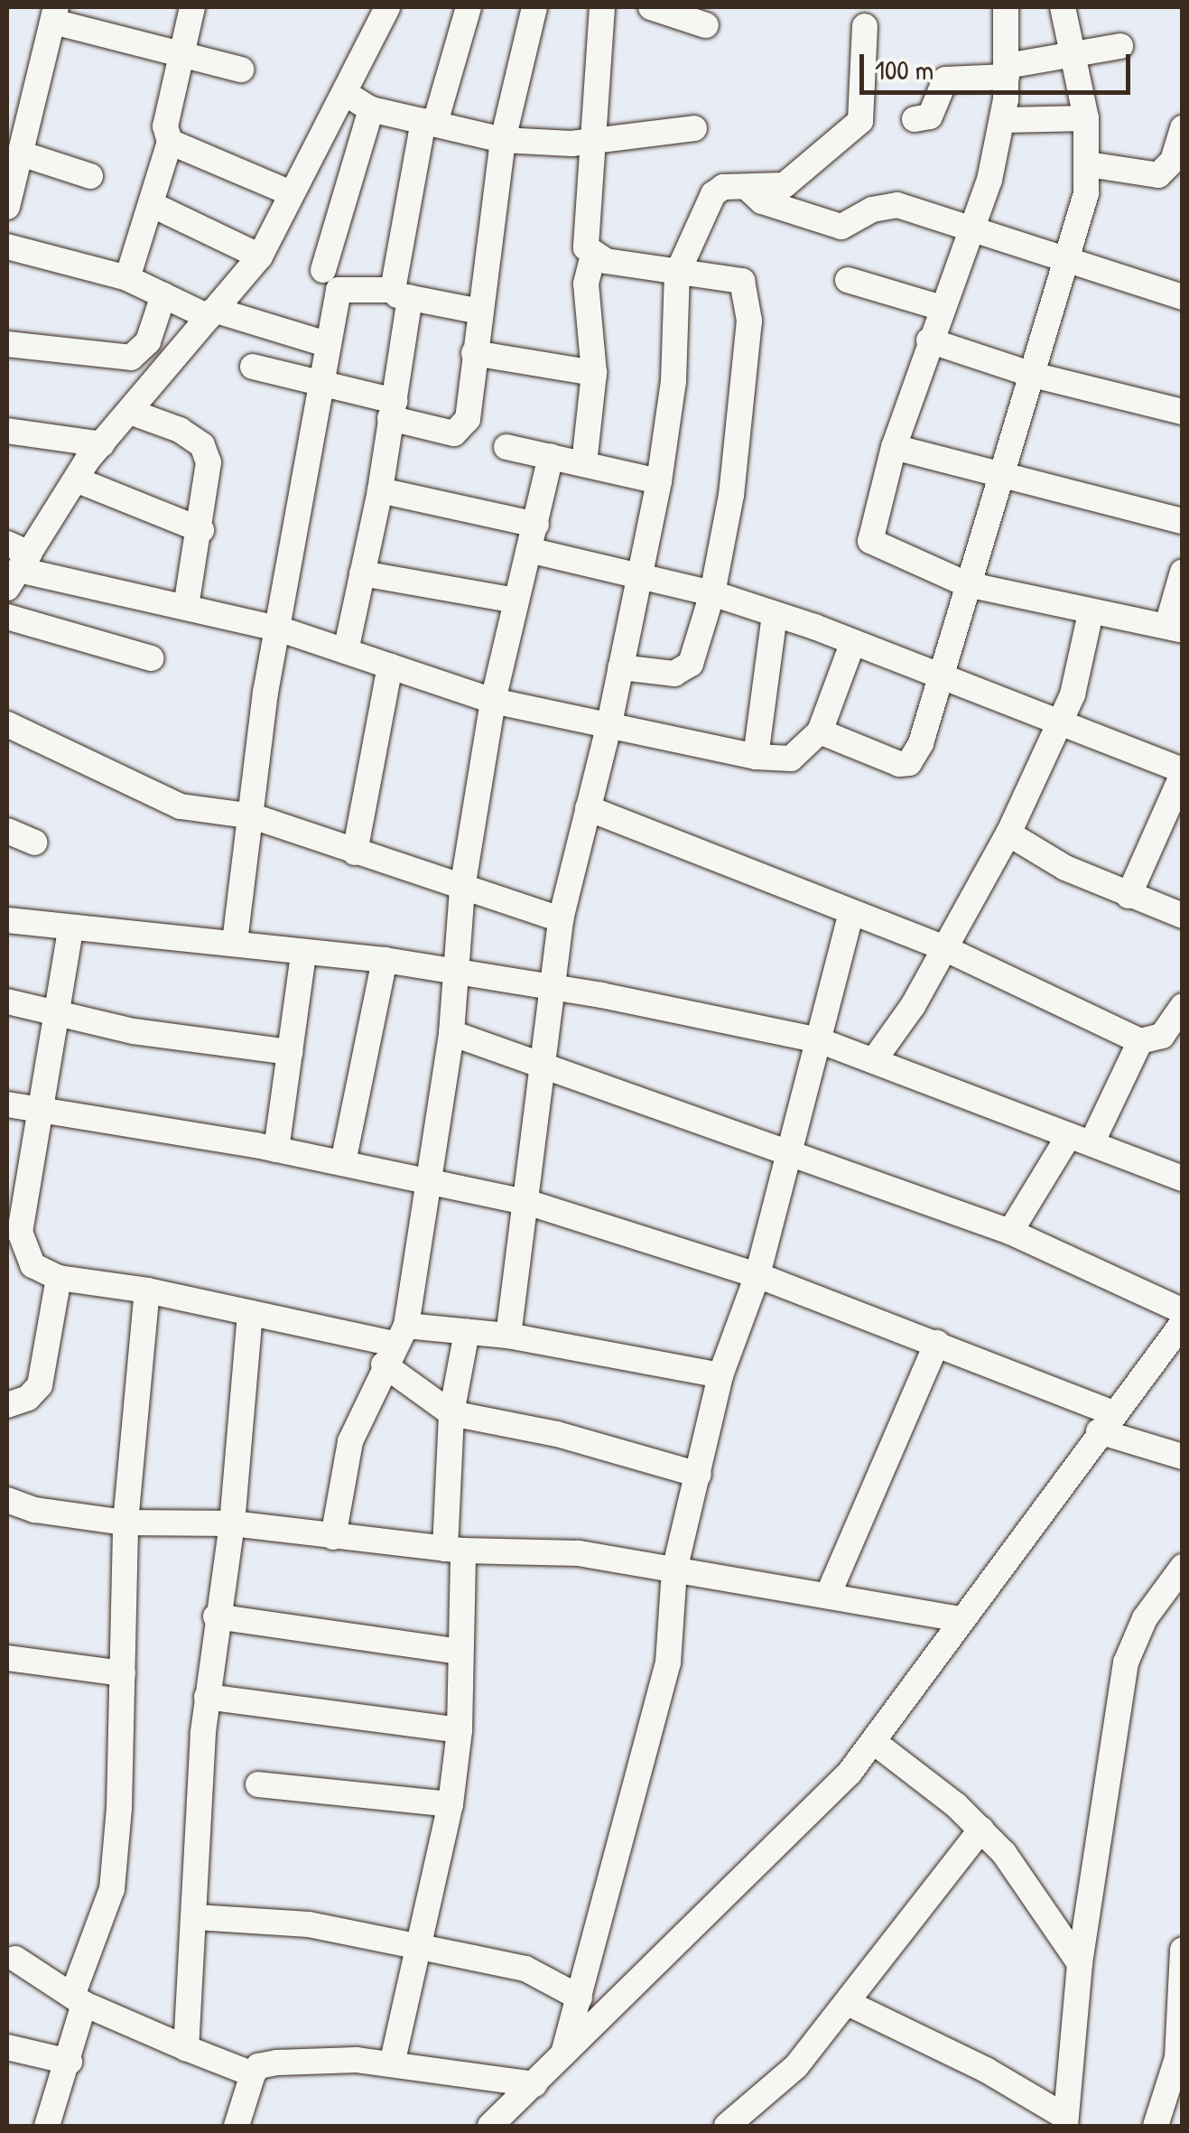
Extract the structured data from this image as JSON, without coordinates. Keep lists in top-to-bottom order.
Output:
{
  "scale_bar": "100 m"
}
